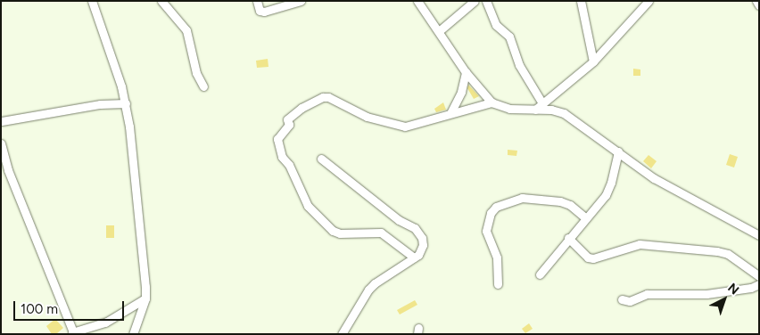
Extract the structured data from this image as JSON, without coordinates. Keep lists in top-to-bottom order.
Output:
{
  "scale_bar": "100 m",
  "north": "top right"
}
